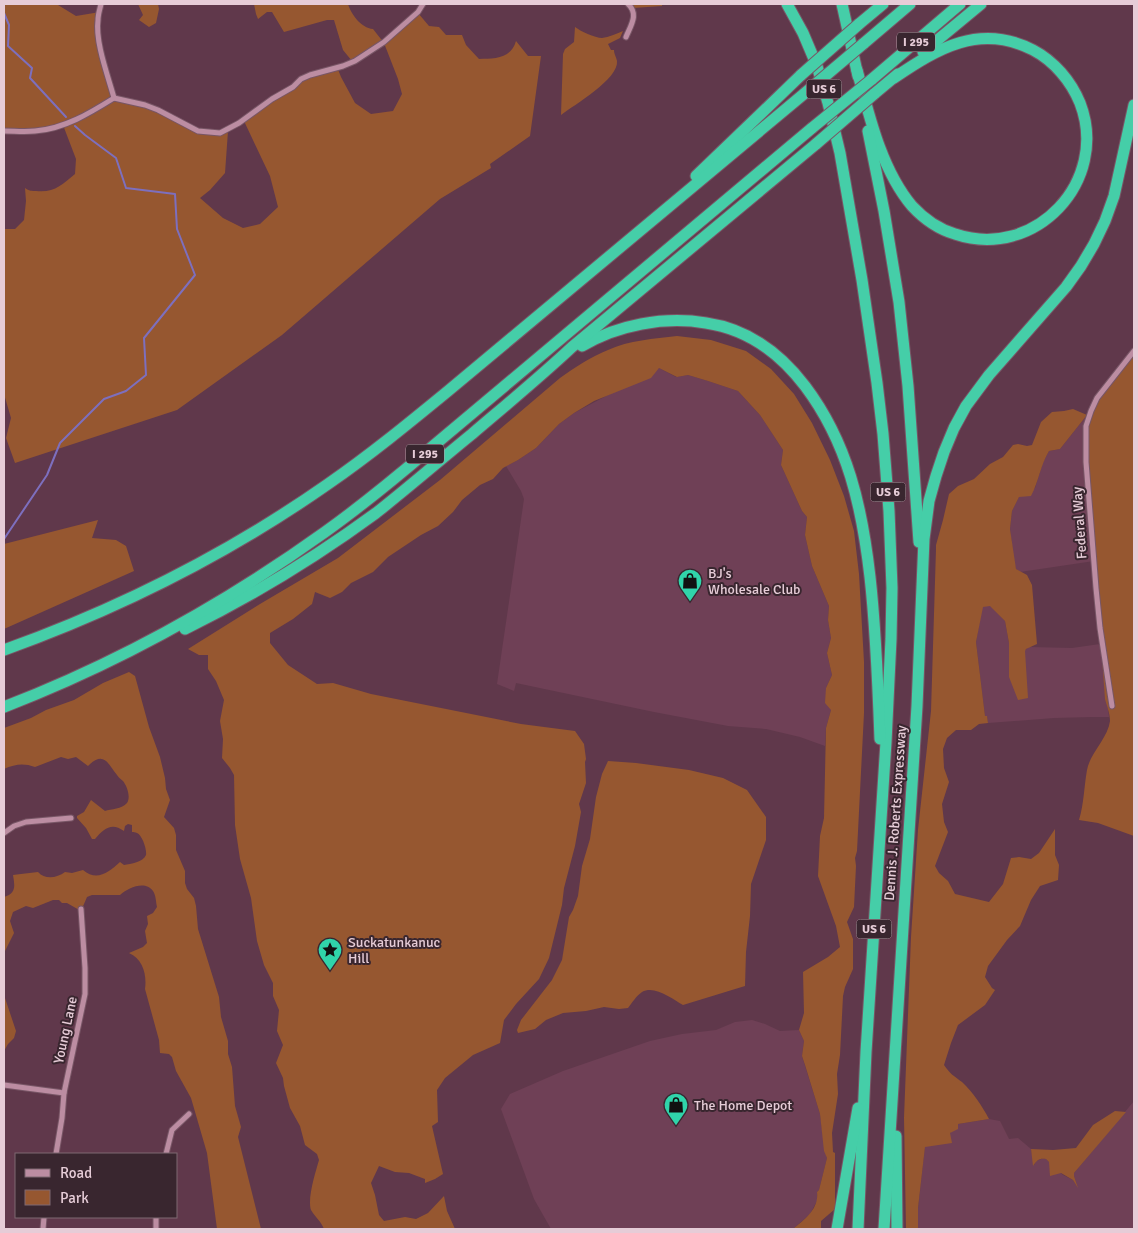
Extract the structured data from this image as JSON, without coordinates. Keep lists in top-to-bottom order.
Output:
{
  "streets": {
    "highway": ["I 295", "US 6", "Dennis J. Roberts Expressway"],
    "street": ["Federal Way", "Young Lane"]
  },
  "crossings": [
    ["US 6", "Dennis J. Roberts Expressway"]
  ],
  "places": {
    "shop": ["BJ's Wholesale Club", "The Home Depot"],
    "place": ["Suckatunkanuc Hill"]
  },
  "legend": ["Road", "Park"]
}
